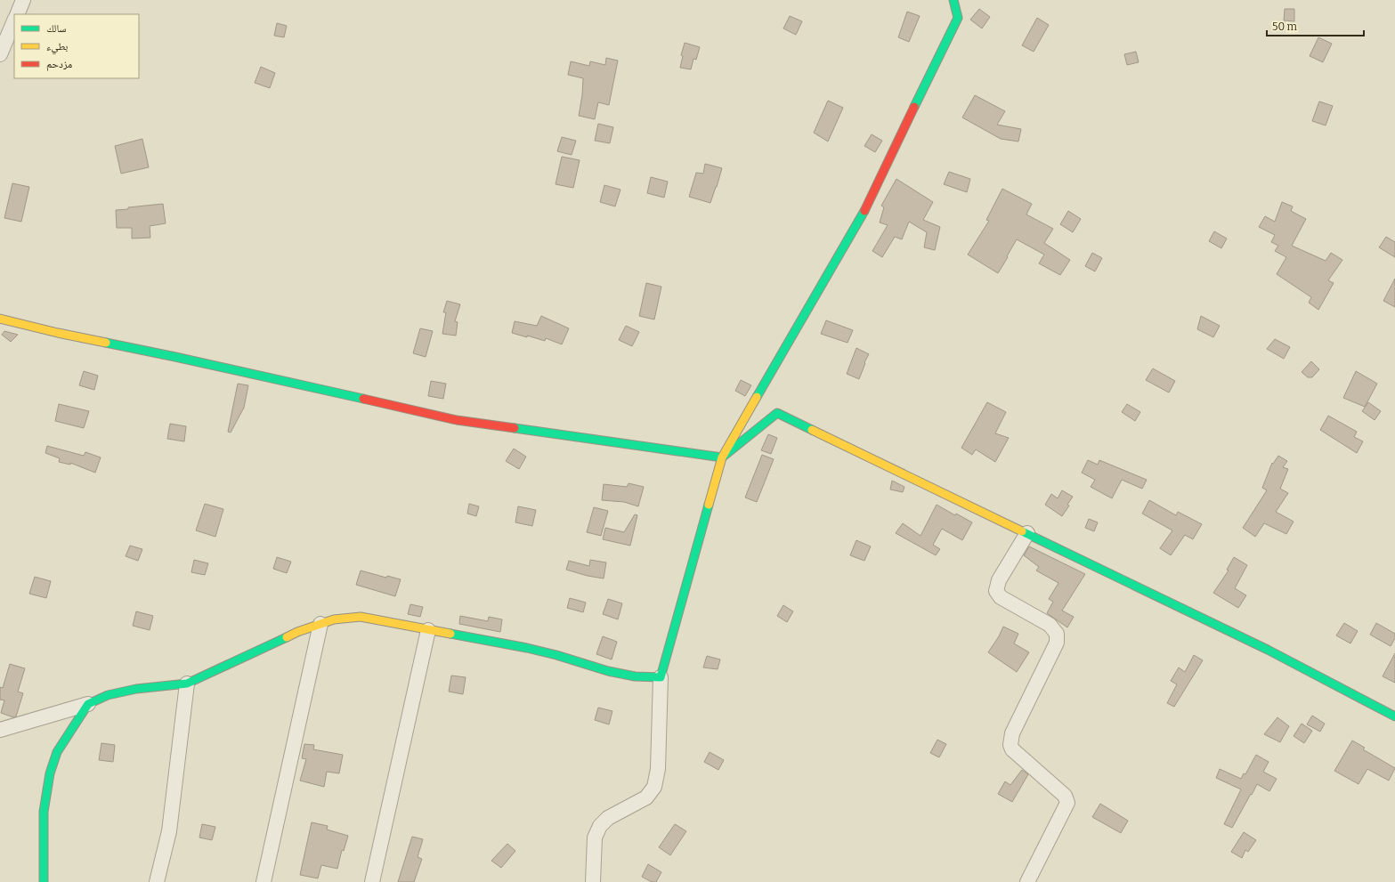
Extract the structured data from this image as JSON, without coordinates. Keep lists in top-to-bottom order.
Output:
{
  "legend": ["سالك", "بطيء", "مزدحم"],
  "scale_bar": "50 m"
}
